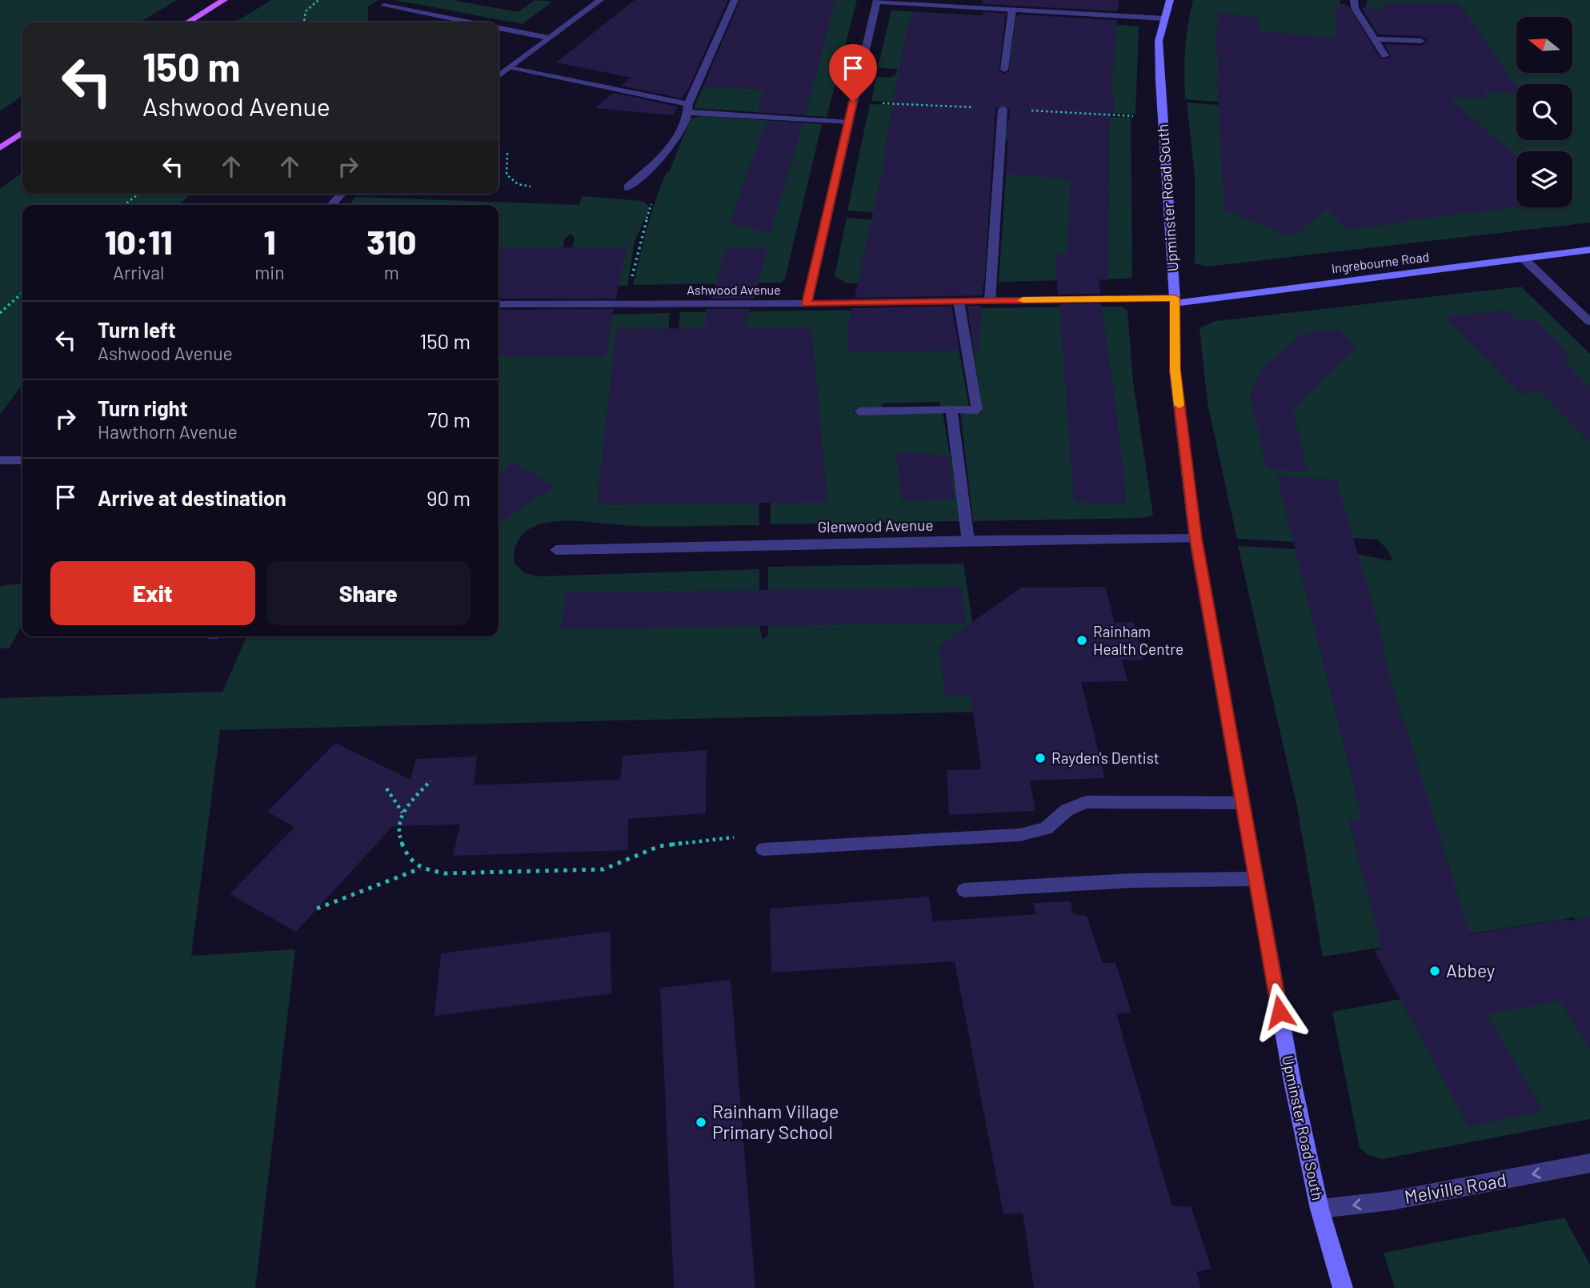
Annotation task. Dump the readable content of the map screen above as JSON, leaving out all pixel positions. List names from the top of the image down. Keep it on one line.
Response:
{"streets":{"street":["Upminster Road South","Ingrebourne Road","Ashwood Avenue","Glenwood Avenue","Melville Road"]},"crossings":[["Upminster Road South","Ingrebourne Road"],["Upminster Road South","Ashwood Avenue"],["Upminster Road South","Glenwood Avenue"],["Upminster Road South","Melville Road"],["Ingrebourne Road","Ashwood Avenue"]],"one_way":["Melville Road"],"places":["Rainham Health Centre","Rayden's Dentist","Abbey","Rainham Village Primary School"],"north":"left","page":{"turn":["150 m","Ashwood Avenue"],"eta":["10:11","Arrival","1","min","310","m"],"list":[{"name":"Turn left","note":"Ashwood Avenue","value":"150 m"},{"name":"Turn right","note":"Hawthorn Avenue","value":"70 m"},{"name":"Arrive at destination","value":"90 m"}],"buttons":["Exit","Share"]}}
